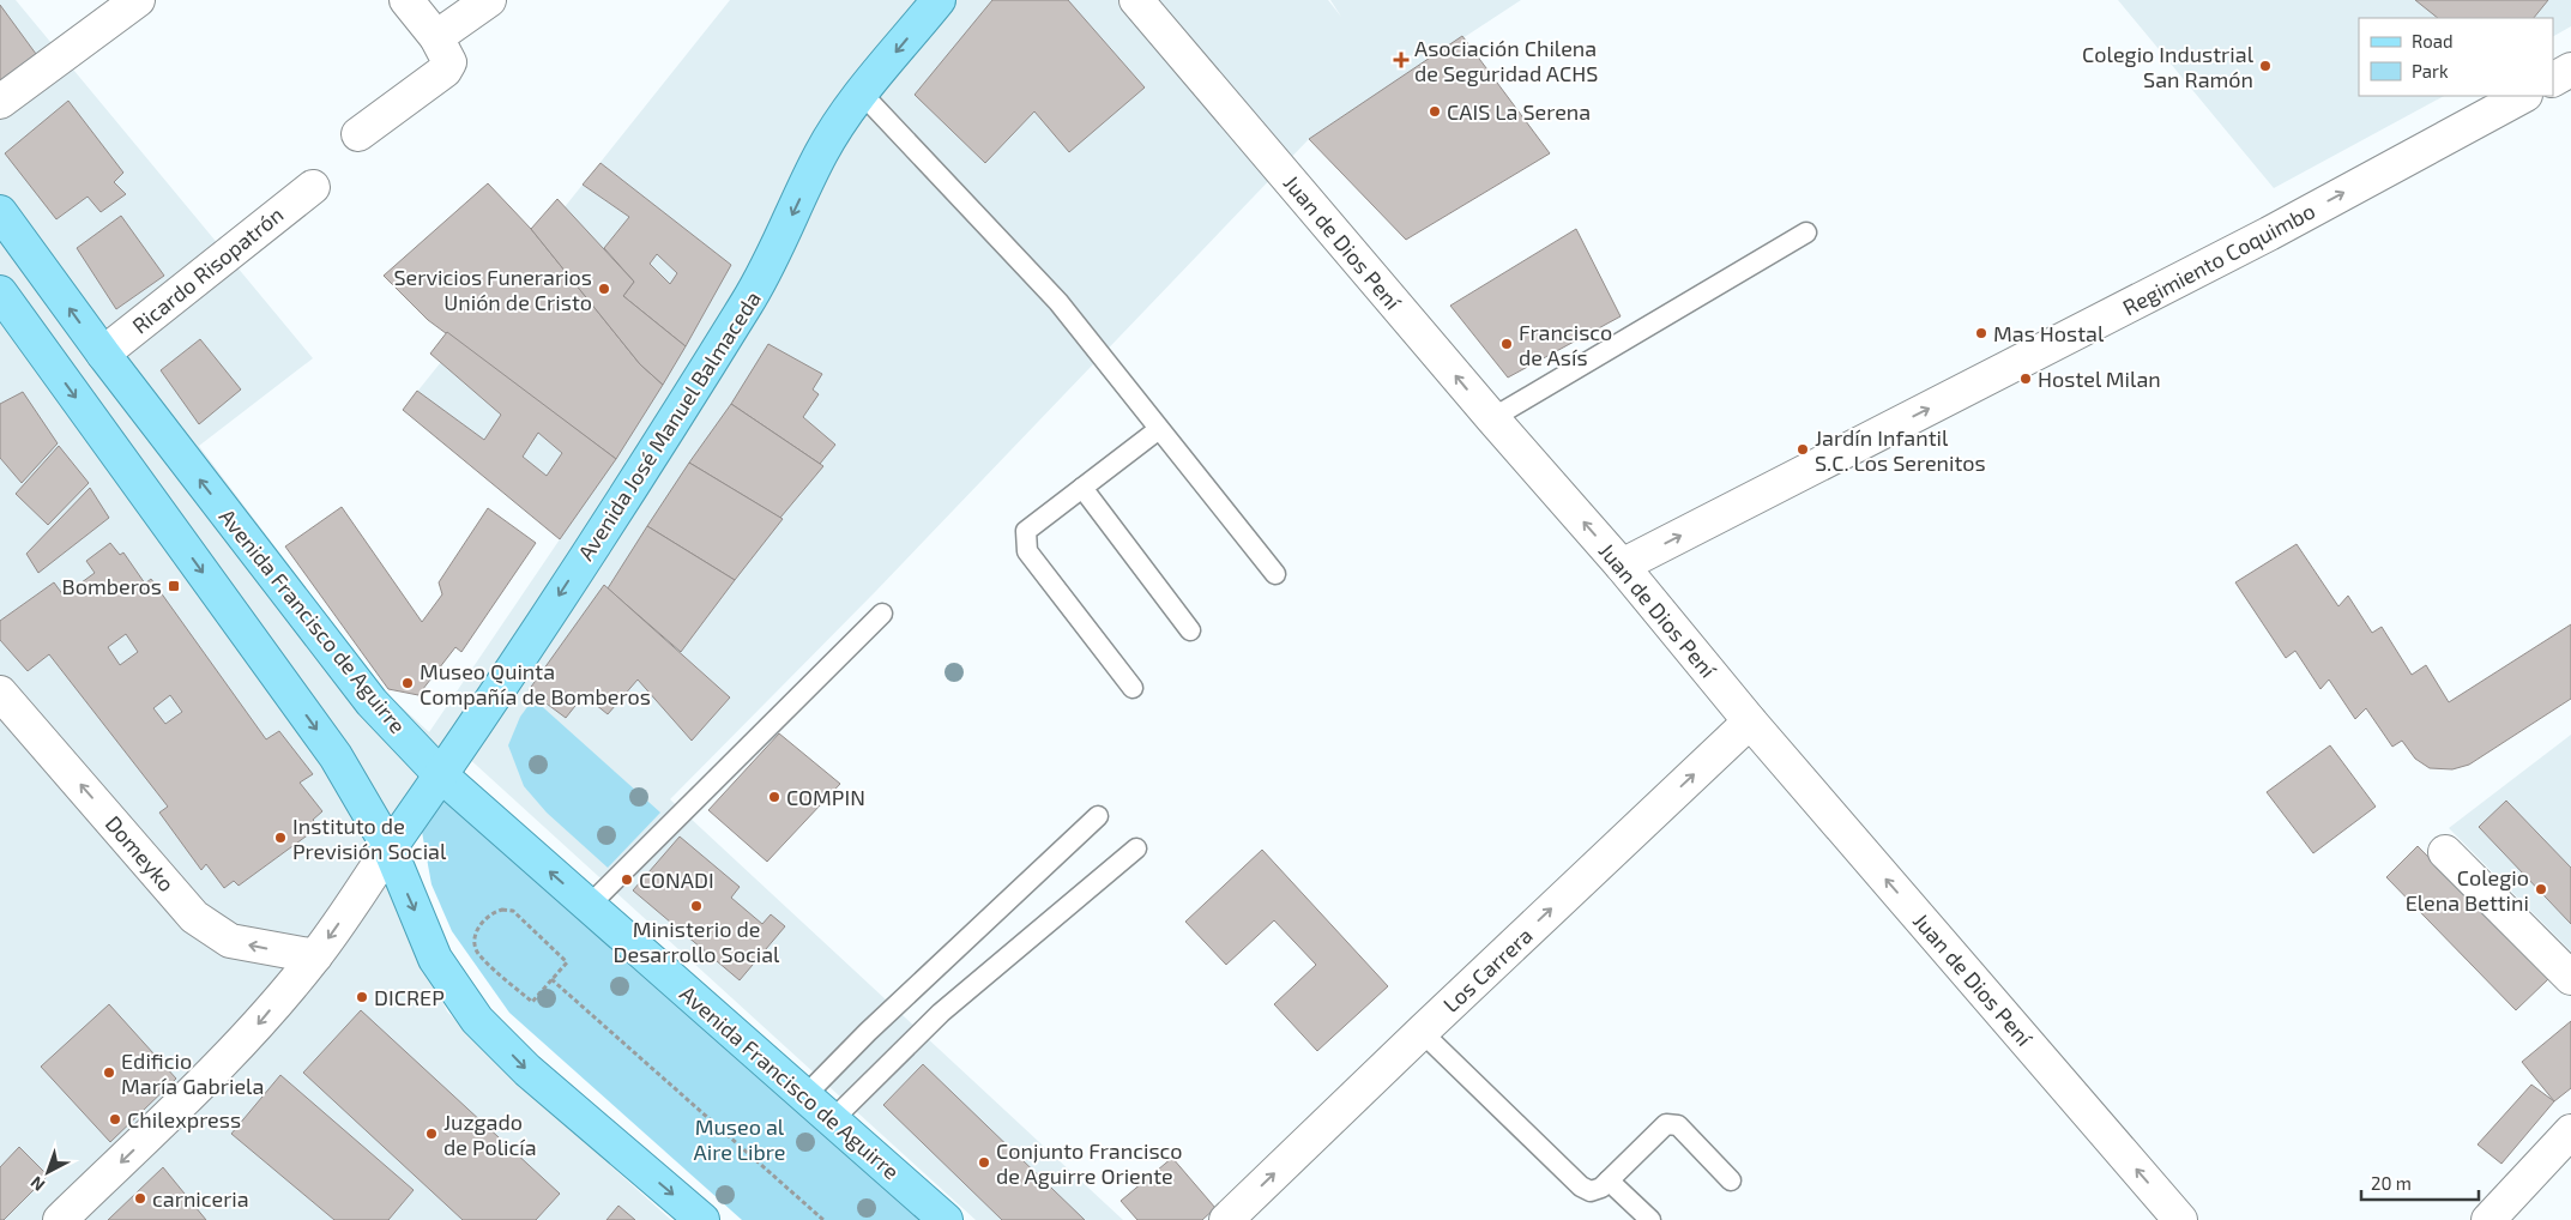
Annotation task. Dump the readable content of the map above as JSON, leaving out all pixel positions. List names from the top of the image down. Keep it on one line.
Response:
{"streets":{"main road":["Avenida José Manuel Balmaceda","Avenida Francisco de Aguirre"],"street":["Juan de Dios Pení","Regimiento Coquimbo","Ricardo Risopatrón","Domeyko","Los Carrera"]},"crossings":[["Juan de Dios Pení","Regimiento Coquimbo"],["Juan de Dios Pení","Los Carrera"],["Ricardo Risopatrón","Avenida Francisco de Aguirre"],["Avenida José Manuel Balmaceda","Avenida Francisco de Aguirre"]],"one_way":["Juan de Dios Pení","Regimiento Coquimbo","Avenida José Manuel Balmaceda","Domeyko","Los Carrera"],"parks":["Museo al Aire Libre"],"places":{"health":["Asociación Chilena de Seguridad ACHS"],"other":["Colegio Industrial San Ramón","CAIS La Serena","Servicios Funerarios Unión de Cristo","Mas Hostal","Francisco de Asís","Hostel Milan","Jardín Infantil S.C. Los Serenitos","Museo Quinta Compañía de Bomberos","COMPIN","Instituto de Previsión Social","CONADI","Colegio Elena Bettini","Ministerio de Desarrollo Social","DICREP","Edificio María Gabriela","Chilexpress","Juzgado de Policía","Conjunto Francisco de Aguirre Oriente","carniceria"],"transit":["Bomberos"]},"legend":["Road","Park"],"scale_bar":"20 m","north":"bottom left"}
